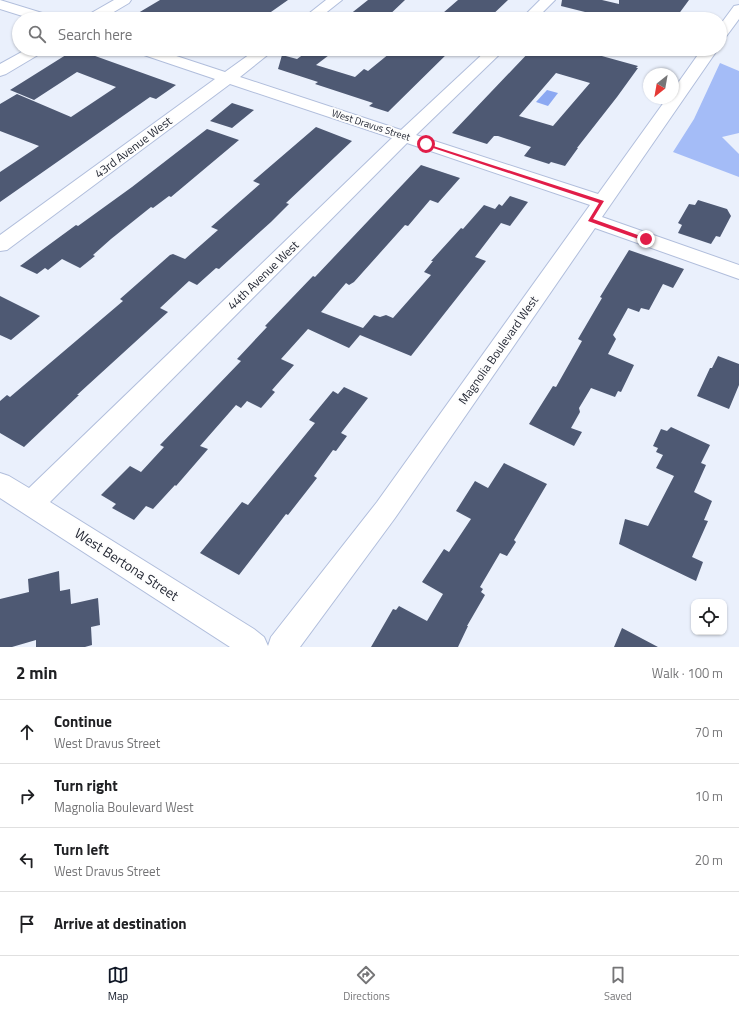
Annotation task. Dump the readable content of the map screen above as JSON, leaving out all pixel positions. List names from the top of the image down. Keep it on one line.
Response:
{"streets":{"street":["West Dravus Street","43rd Avenue West","44th Avenue West","Magnolia Boulevard West","West Bertona Street"]},"crossings":[["West Dravus Street","43rd Avenue West"],["West Dravus Street","44th Avenue West"],["West Dravus Street","Magnolia Boulevard West"],["44th Avenue West","West Bertona Street"]],"north":"bottom left","page":{"search":"Search here","heading":["2 min","Walk · 100 m"],"list":[["Continue","West Dravus Street","70 m"],["Turn right","Magnolia Boulevard West","10 m"],["Turn left","West Dravus Street","20 m"],"Arrive at destination"],"nav":["Map","Directions","Saved"]}}
